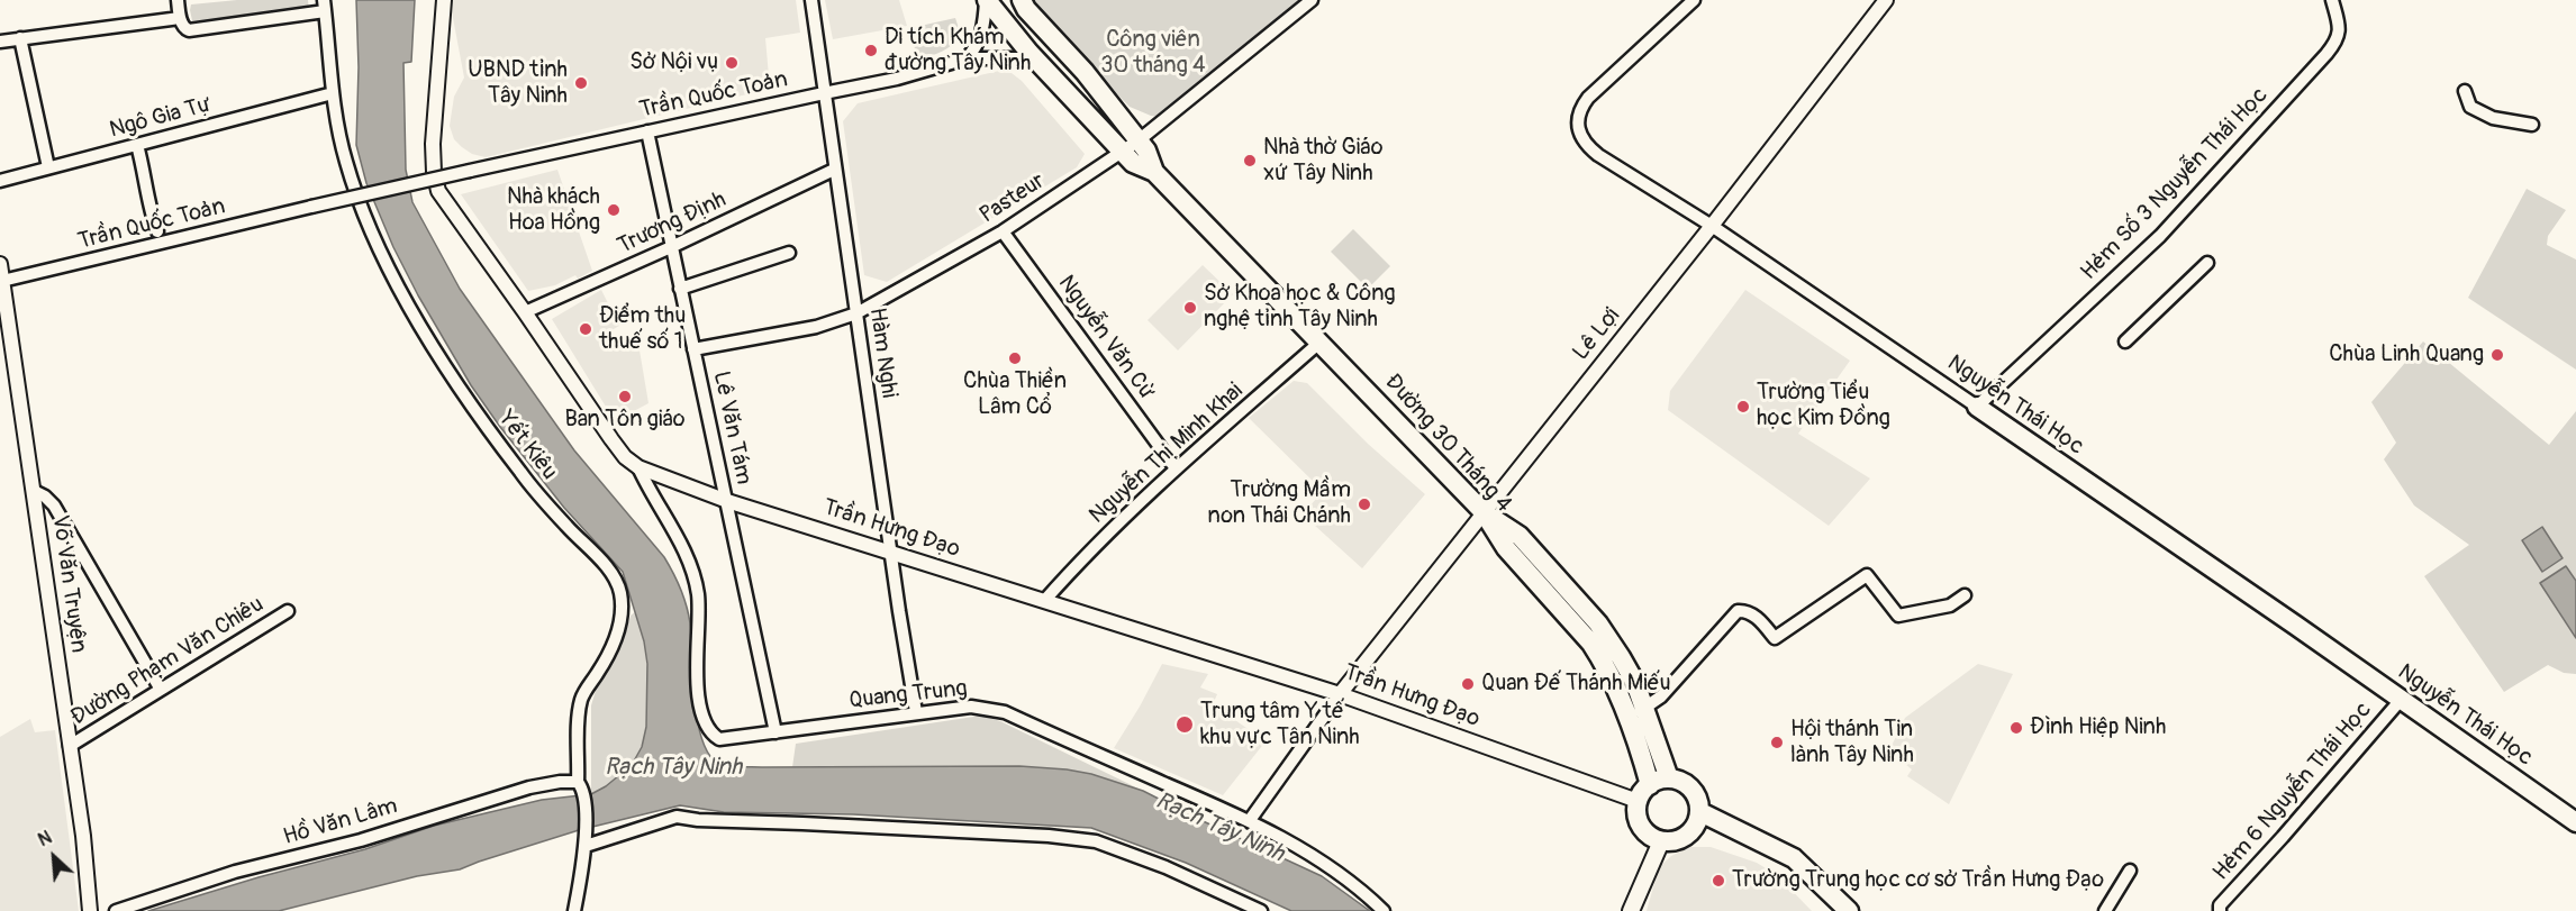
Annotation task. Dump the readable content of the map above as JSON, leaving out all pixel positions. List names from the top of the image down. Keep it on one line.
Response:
{"streets":{"main road":["Nguyễn Thái Học","Đường 30 Tháng 4"],"street":["Trần Quốc Toản","Ngô Gia Tự","Hẻm Số 3 Nguyễn Thái Học","Pasteur","Trương Định","Lê Lợi","Nguyễn Văn Cừ","Hàm Nghi","Lê Văn Tám","Yết Kiêu","Nguyễn Thị Minh Khai","Trần Hưng Đạo","Võ Văn Truyện","Đường Phạm Văn Chiêu","Quang Trung","Hẻm 6 Nguyễn Thái Học","Hồ Văn Lâm"]},"crossings":[["Trần Quốc Toản","Hàm Nghi"],["Trần Quốc Toản","Lê Văn Tám"],["Trần Quốc Toản","Đường 30 Tháng 4"],["Trần Quốc Toản","Võ Văn Truyện"],["Ngô Gia Tự","Yết Kiêu"],["Hẻm Số 3 Nguyễn Thái Học","Nguyễn Thái Học"],["Pasteur","Nguyễn Văn Cừ"],["Pasteur","Hàm Nghi"],["Pasteur","Lê Văn Tám"],["Pasteur","Đường 30 Tháng 4"],["Trương Định","Hàm Nghi"],["Trương Định","Lê Văn Tám"],["Trương Định","Trần Hưng Đạo"],["Lê Lợi","Nguyễn Thái Học"],["Lê Lợi","Đường 30 Tháng 4"],["Lê Lợi","Trần Hưng Đạo"],["Nguyễn Văn Cừ","Nguyễn Thị Minh Khai"],["Hàm Nghi","Trần Hưng Đạo"],["Hàm Nghi","Quang Trung"],["Nguyễn Thái Học","Hẻm 6 Nguyễn Thái Học"],["Lê Văn Tám","Trần Hưng Đạo"],["Lê Văn Tám","Quang Trung"],["Đường 30 Tháng 4","Nguyễn Thị Minh Khai"],["Đường 30 Tháng 4","Trần Hưng Đạo"],["Yết Kiêu","Hồ Văn Lâm"],["Nguyễn Thị Minh Khai","Trần Hưng Đạo"],["Trần Hưng Đạo","Quang Trung"],["Võ Văn Truyện","Đường Phạm Văn Chiêu"]],"water":["Rạch Tây Ninh"],"parks":["Công viên 30 tháng 4"],"places":["Di tích Khám đường Tây Ninh","Sở Nội vụ","UBND tỉnh Tây Ninh","Nhà thờ Giáo xứ Tây Ninh","Nhà khách Hoa Hồng","Sở Khoa học & Công nghệ tỉnh Tây Ninh","Điểm thu thuế số 1","Chùa Linh Quang","Chùa Thiền Lâm Cổ","Ban Tôn giáo","Trường Tiểu học Kim Đồng","Trường Mầm non Thái Chánh","Quan Đế Thánh Miếu","Trung tâm Y tế khu vực Tân Ninh","Đình Hiệp Ninh","Hội thánh Tin lành Tây Ninh","Trường Trung học cơ sở Trần Hưng Đạo"],"north":"top left"}
